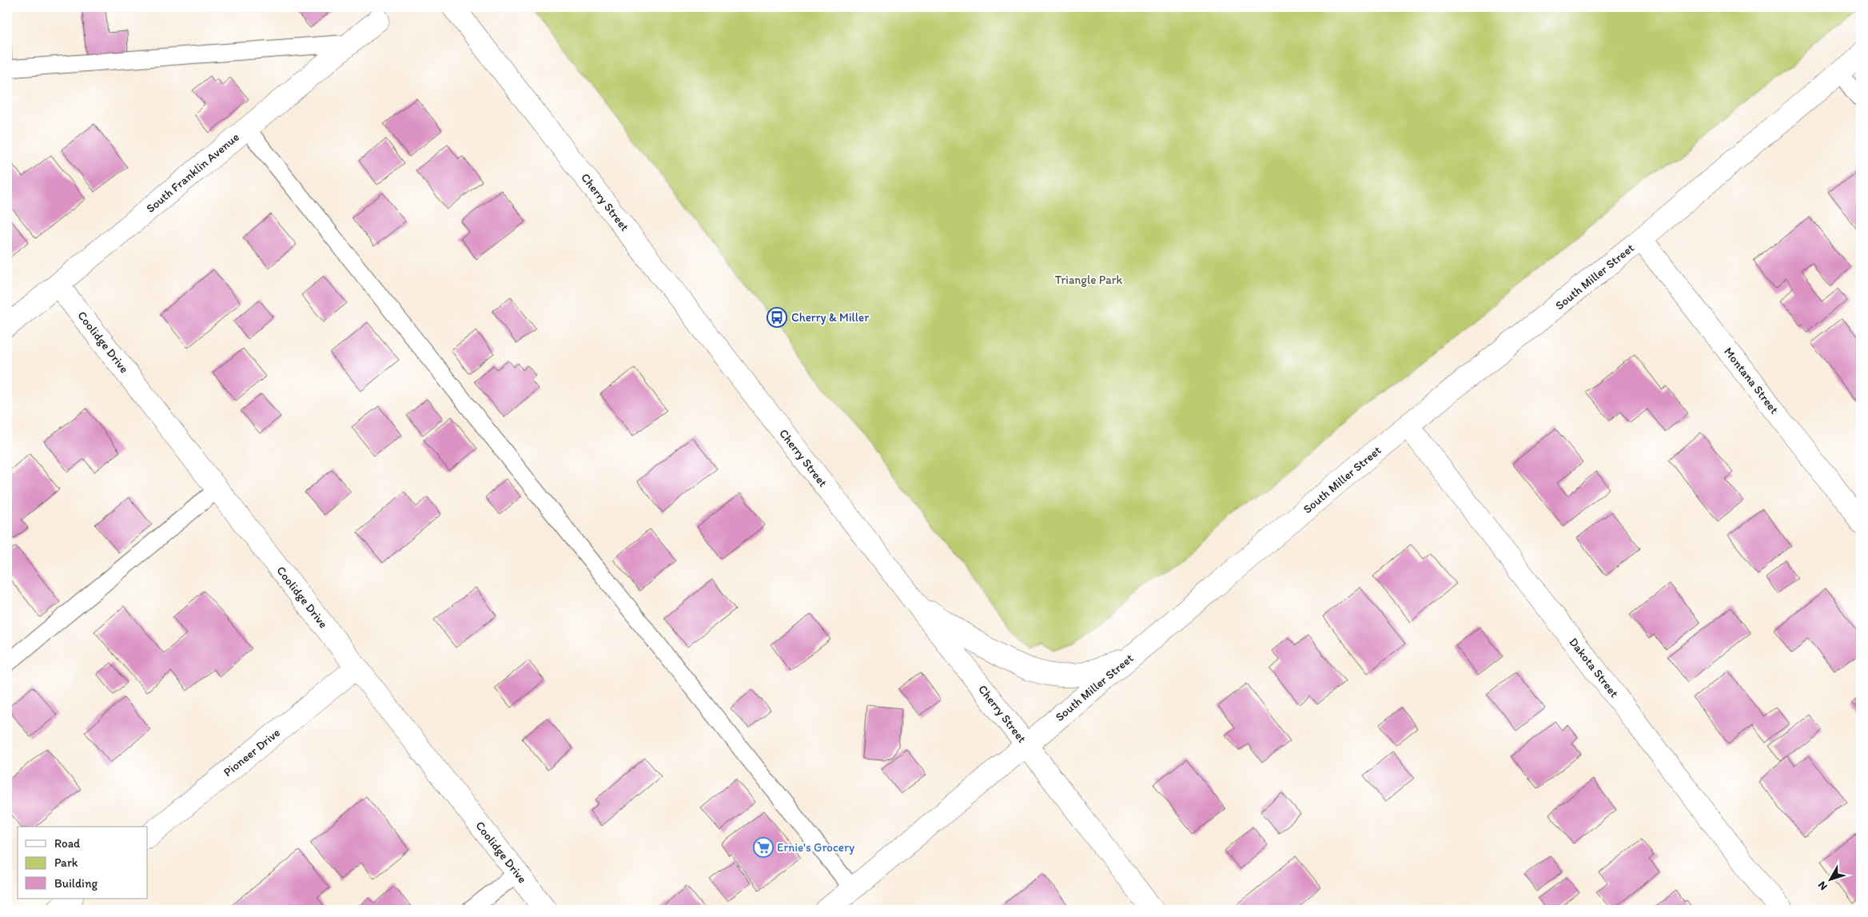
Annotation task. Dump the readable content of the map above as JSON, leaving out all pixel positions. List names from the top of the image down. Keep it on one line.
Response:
{"streets":{"main road":["South Franklin Avenue","Cherry Street","South Miller Street","Coolidge Drive","Montana Street","Dakota Street","Pioneer Drive"]},"crossings":[["South Franklin Avenue","Coolidge Drive"],["Cherry Street","South Miller Street"],["South Miller Street","Montana Street"],["South Miller Street","Dakota Street"],["Coolidge Drive","Pioneer Drive"]],"parks":["Triangle Park"],"places":{"bus stop":["Cherry & Miller"],"supermarket":["Ernie's Grocery"]},"legend":["Road","Park","Building"],"north":"bottom left"}
